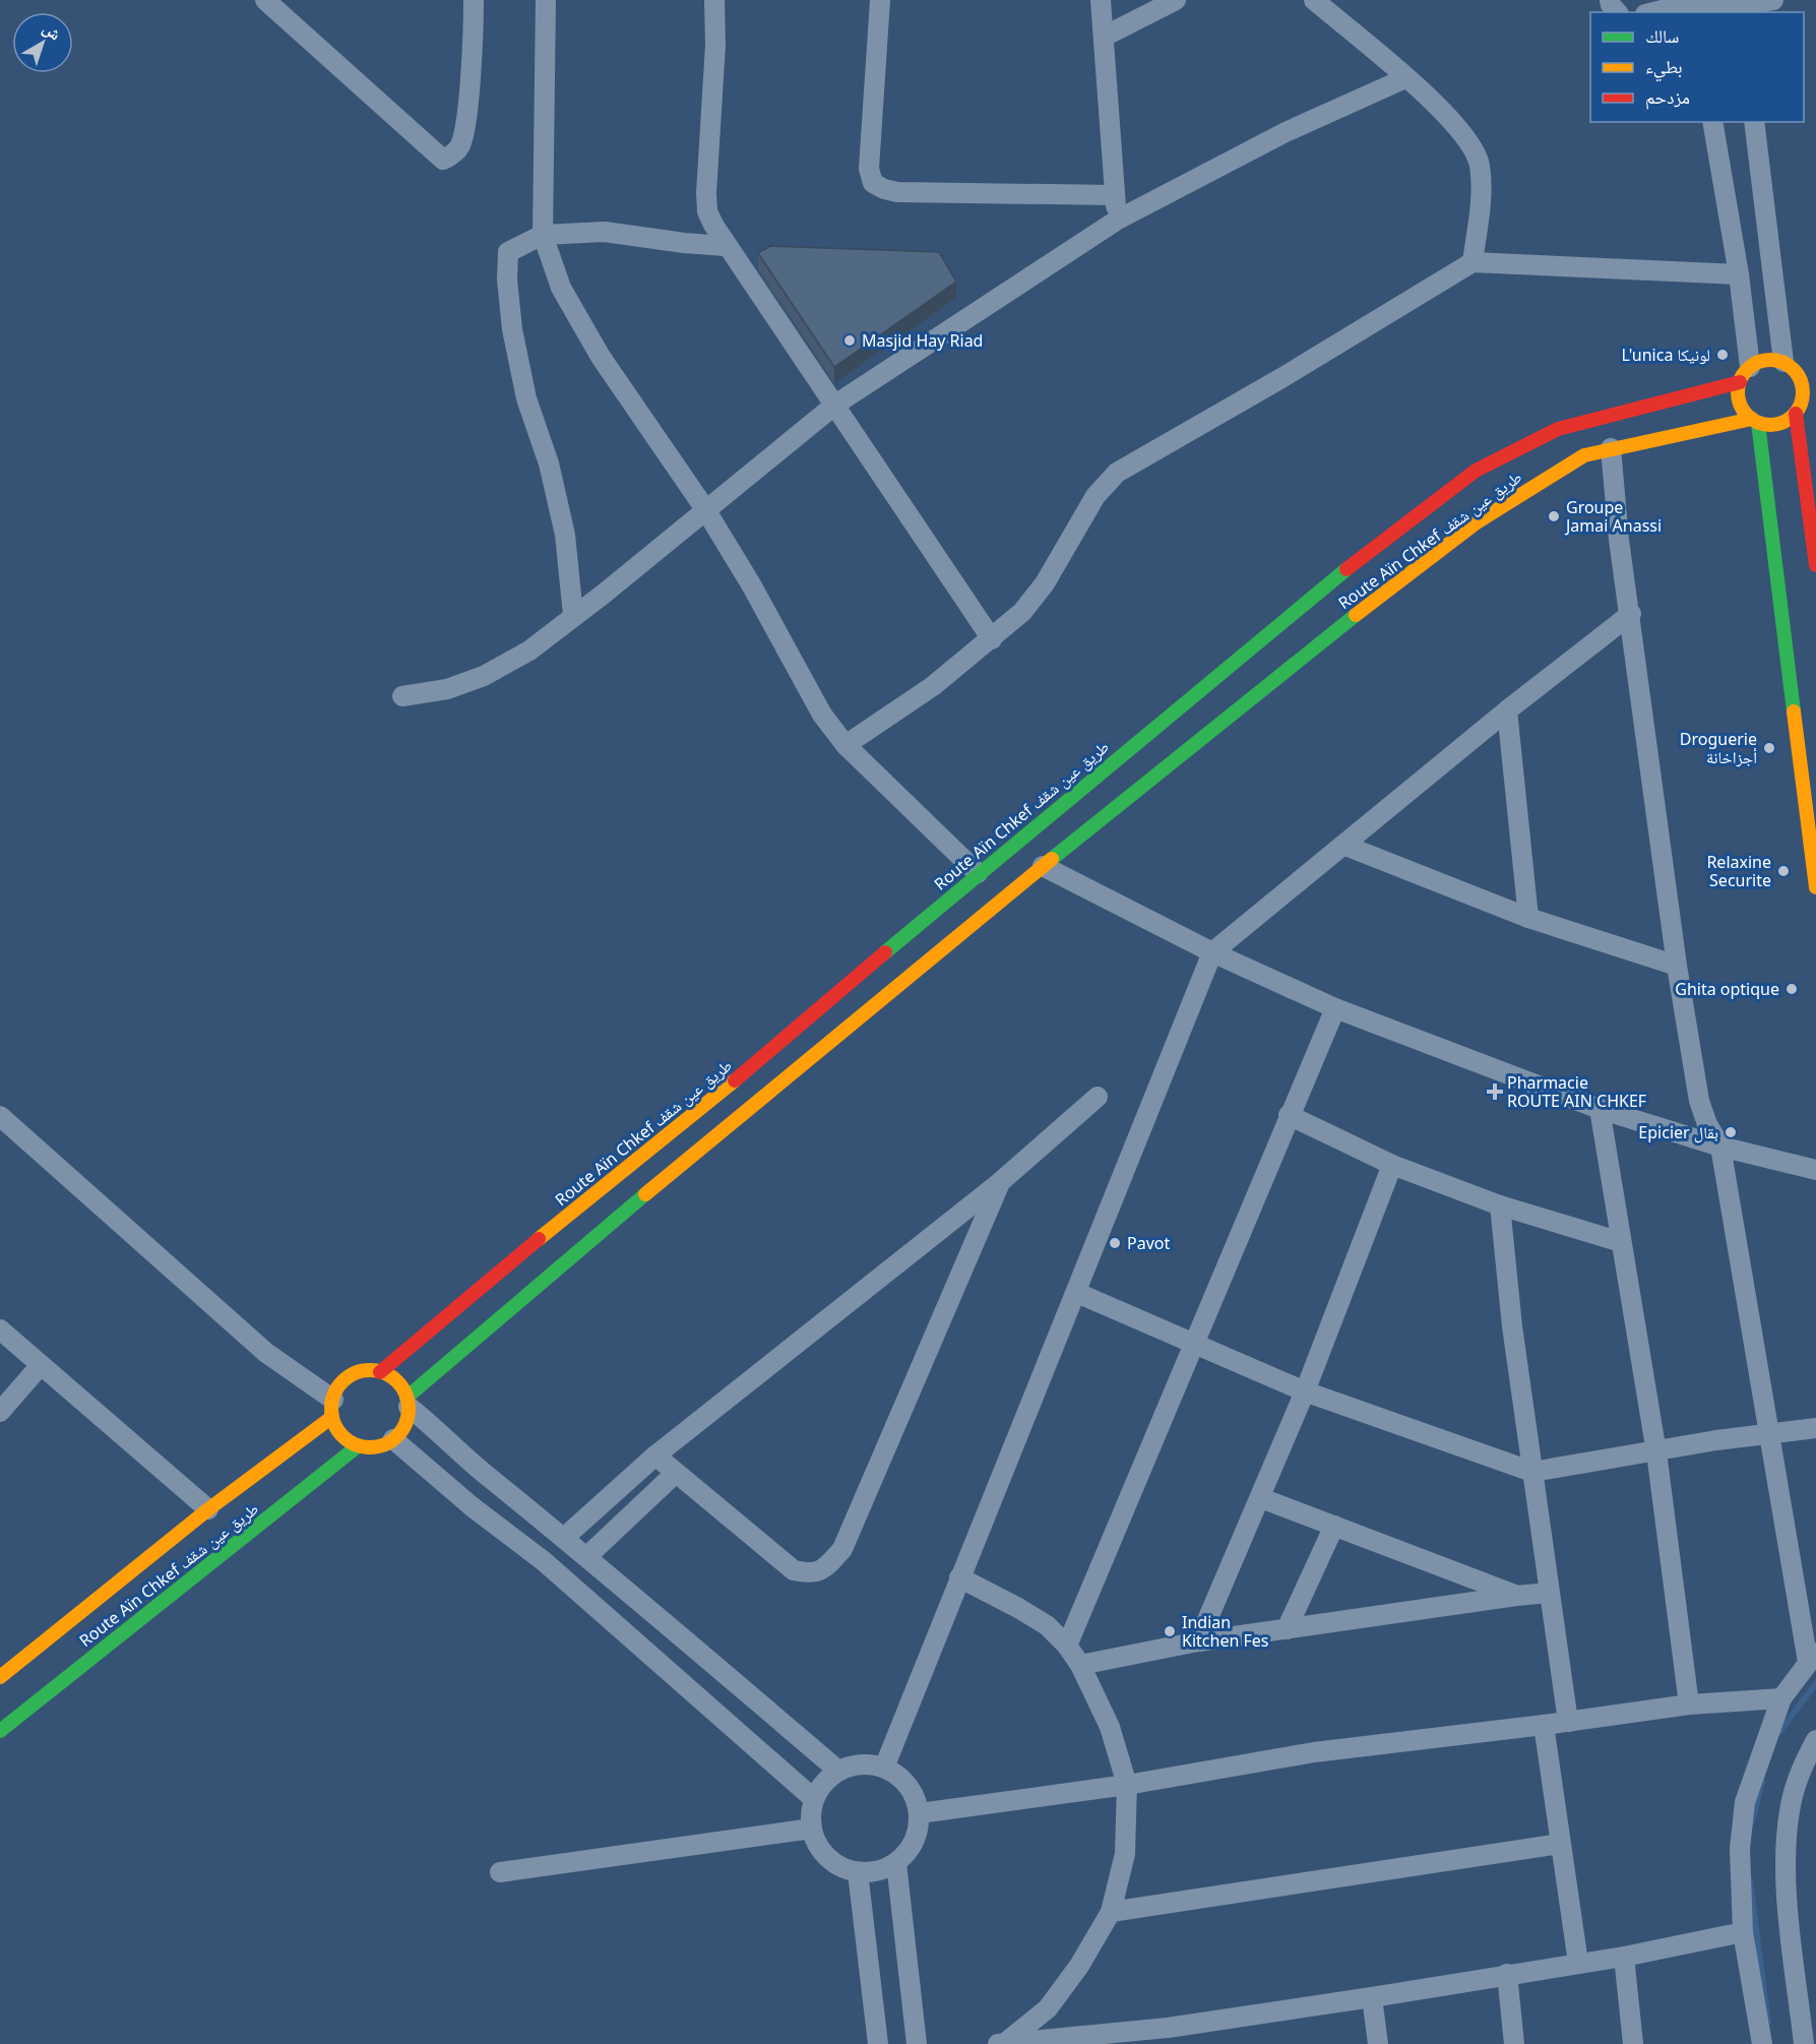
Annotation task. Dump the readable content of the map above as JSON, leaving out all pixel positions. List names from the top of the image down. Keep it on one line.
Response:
{"streets":{"main road":["Route Aïn Chkef طريق عين شقف"]},"places":{"other":["Masjid Hay Riad","L'unica لونيكا","Groupe Jamai Anassi","Droguerie أجزاخانة","Relaxine Securite","Ghita optique","Epicier بقال","Pavot","Indian Kitchen Fes"],"health":["Pharmacie ROUTE AIN CHKEF"]},"legend":["سالك","بطيء","مزدحم"],"north":"top right"}
